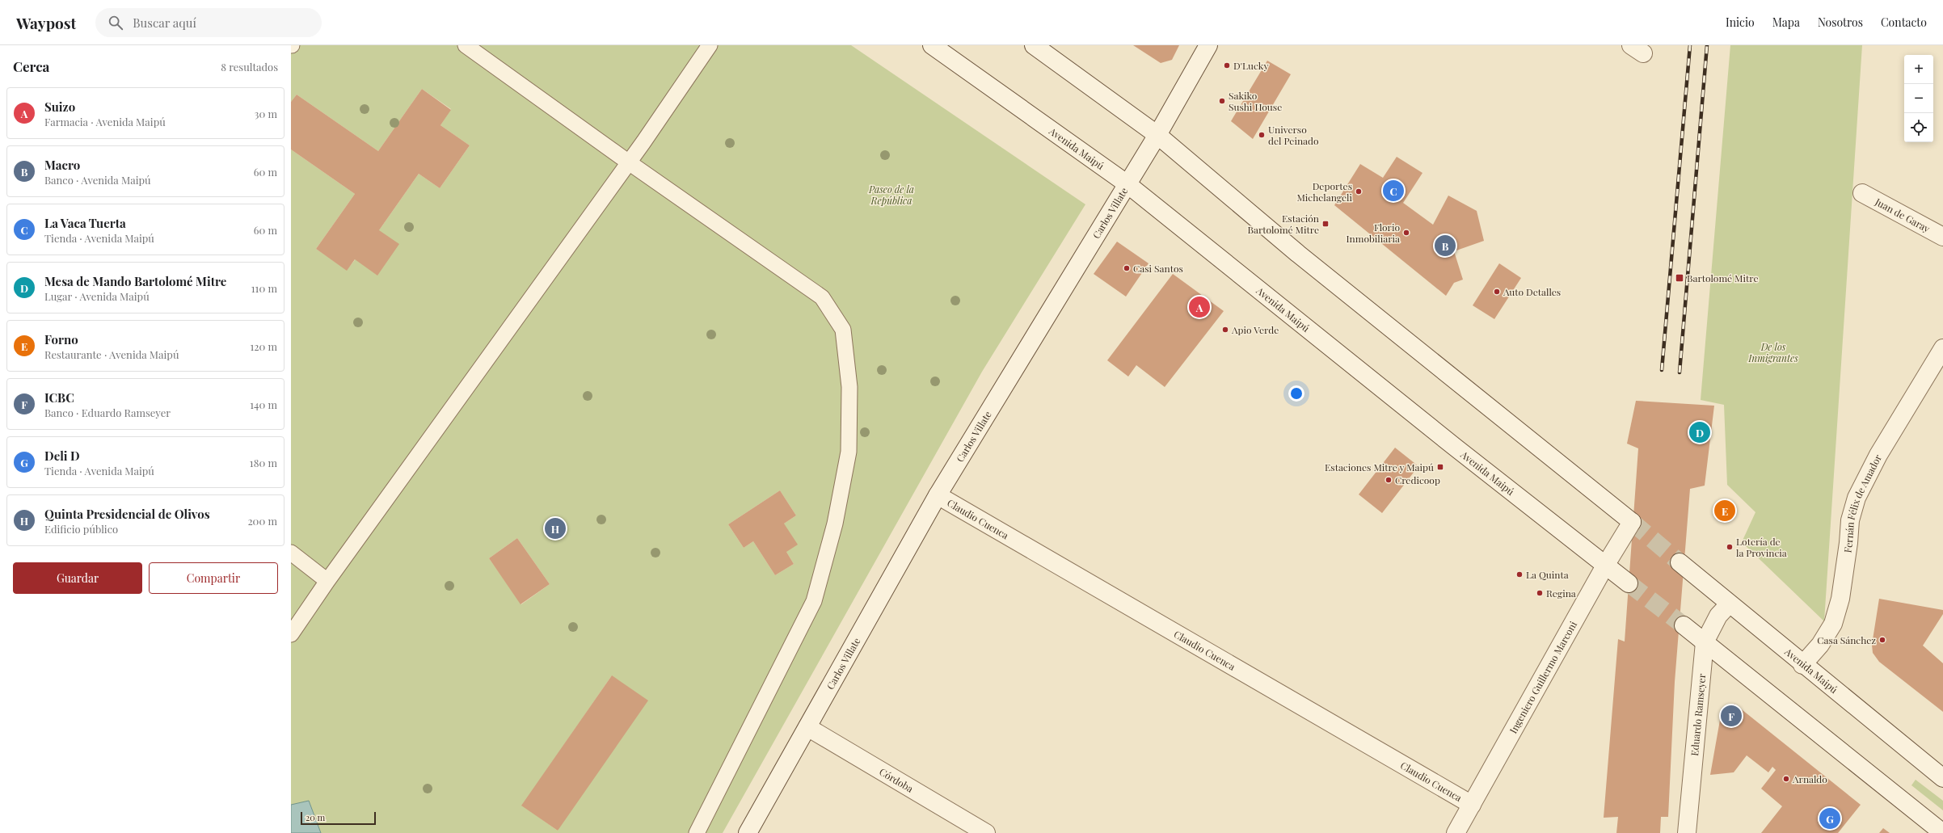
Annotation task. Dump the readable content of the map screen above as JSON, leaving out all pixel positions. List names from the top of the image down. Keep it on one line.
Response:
{"streets":{"street":["Avenida Maipú","Carlos Villate","Juan de Garay","Fernán Félix de Amador","Claudio Cuenca","Ingeniero Guillermo Marconi","Eduardo Ramseyer","Córdoba"]},"crossings":[["Avenida Maipú","Carlos Villate"],["Avenida Maipú","Fernán Félix de Amador"],["Avenida Maipú","Ingeniero Guillermo Marconi"],["Avenida Maipú","Eduardo Ramseyer"],["Carlos Villate","Claudio Cuenca"],["Carlos Villate","Ingeniero Guillermo Marconi"],["Carlos Villate","Córdoba"],["Claudio Cuenca","Ingeniero Guillermo Marconi"]],"parks":["Paseo de la República","De los Inmigrantes"],"places":{"other":["D'Lucky","Sakiko Sushi House","Universo del Peinado","Deportes Michelangeli","Florio Inmobiliaria","Casi Santos","Auto Detalles","Apio Verde","Credicoop","Lotería de la Provincia","La Quinta","Regina","Casa Sánchez","Arnaldo"],"transit":["Estación Bartolomé Mitre","Bartolomé Mitre","Estaciones Mitre y Maipú"]},"scale_bar":"20 m","page":{"header":"Waypost","search":"Buscar aquí","nav":["Inicio","Mapa","Nosotros","Contacto"],"heading":["Cerca","8 resultados"],"map_buttons":["+","−"],"list":[{"mark":"A","name":"Suizo","note":"Farmacia · Avenida Maipú","value":"30 m"},{"mark":"B","name":"Macro","note":"Banco · Avenida Maipú","value":"60 m"},{"mark":"C","name":"La Vaca Tuerta","note":"Tienda · Avenida Maipú","value":"60 m"},{"mark":"D","name":"Mesa de Mando Bartolomé Mitre","note":"Lugar · Avenida Maipú","value":"110 m"},{"mark":"E","name":"Forno","note":"Restaurante · Avenida Maipú","value":"120 m"},{"mark":"F","name":"ICBC","note":"Banco · Eduardo Ramseyer","value":"140 m"},{"mark":"G","name":"Deli D","note":"Tienda · Avenida Maipú","value":"180 m"},{"mark":"H","name":"Quinta Presidencial de Olivos","note":"Edificio público","value":"200 m"}],"pins":["C","B","A","D","E","H","F","G"],"buttons":["Guardar","Compartir"],"scale":"20 m"}}
